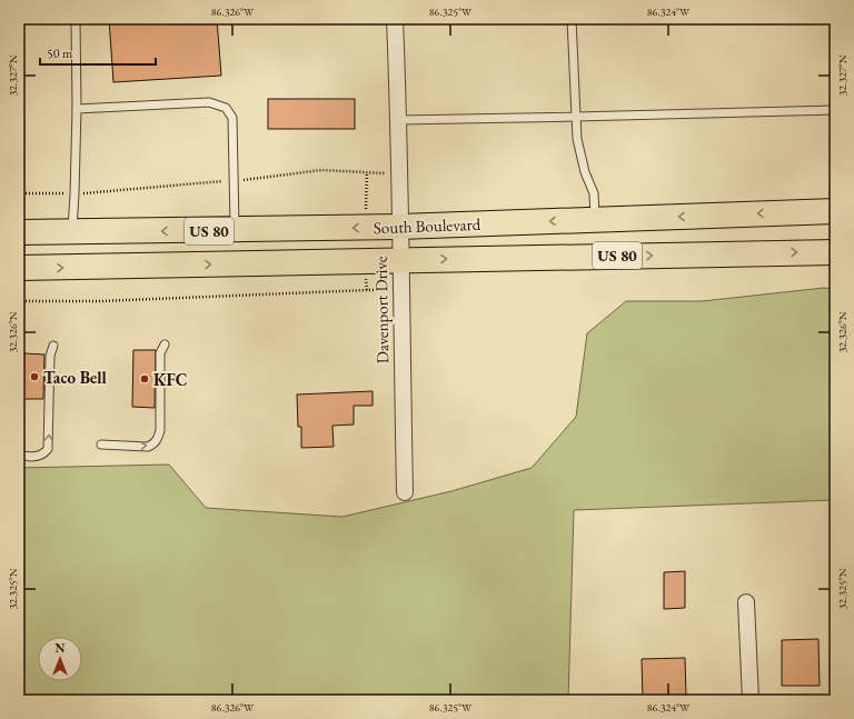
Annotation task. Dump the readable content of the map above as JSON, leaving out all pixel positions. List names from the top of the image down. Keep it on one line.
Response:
{"streets":{"highway":["South Boulevard","US 80"],"street":["Davenport Drive"]},"crossings":[["South Boulevard","Davenport Drive"]],"places":["Taco Bell","KFC"],"scale_bar":"50 m","north":"top","coordinates":["86.326°W","86.325°W","86.324°W","32.327°N","32.326°N","32.325°N"]}
